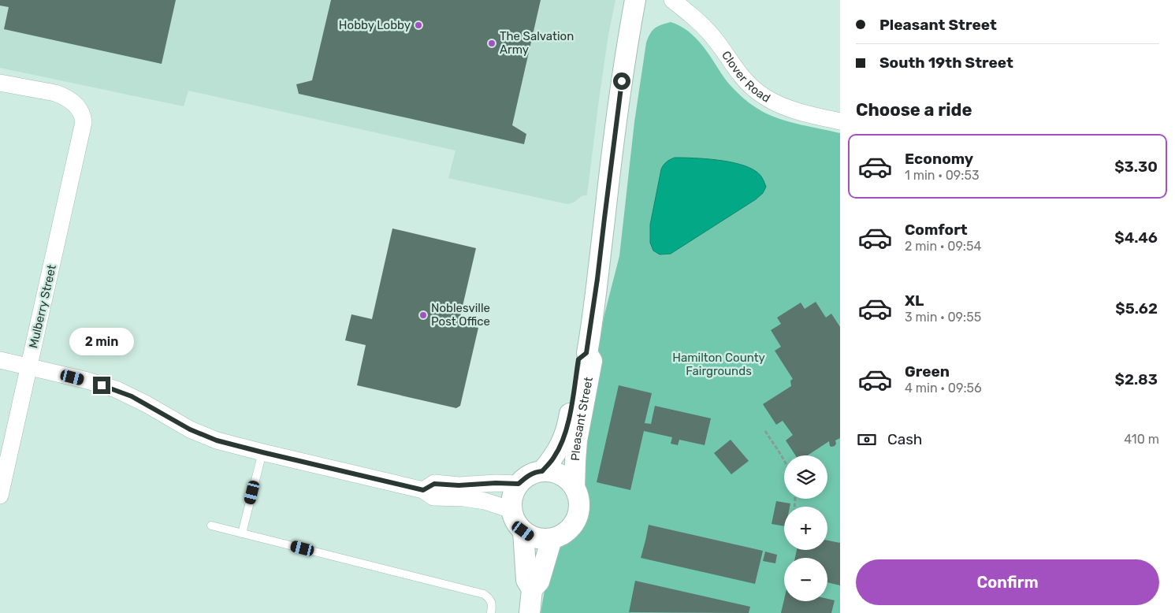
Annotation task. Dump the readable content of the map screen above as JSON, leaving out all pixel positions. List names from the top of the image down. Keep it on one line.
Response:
{"streets":{"street":["Clover Road","Mulberry Street","Pleasant Street"]},"parks":["Hamilton County Fairgrounds"],"places":["Hobby Lobby","The Salvation Army","Noblesville Post Office"],"page":{"banner":["Pleasant Street","South 19th Street"],"heading":"Choose a ride","list":[{"name":"Economy","note":"1 min · 09:53","value":"$3.30"},{"name":"Comfort","note":"2 min · 09:54","value":"$4.46"},{"name":"XL","note":"3 min · 09:55","value":"$5.62"},{"name":"Green","note":"4 min · 09:56","value":"$2.83"}],"bubble":"2 min","pay":["Cash","410 m"],"map_buttons":["+","−"],"buttons":"Confirm"}}
